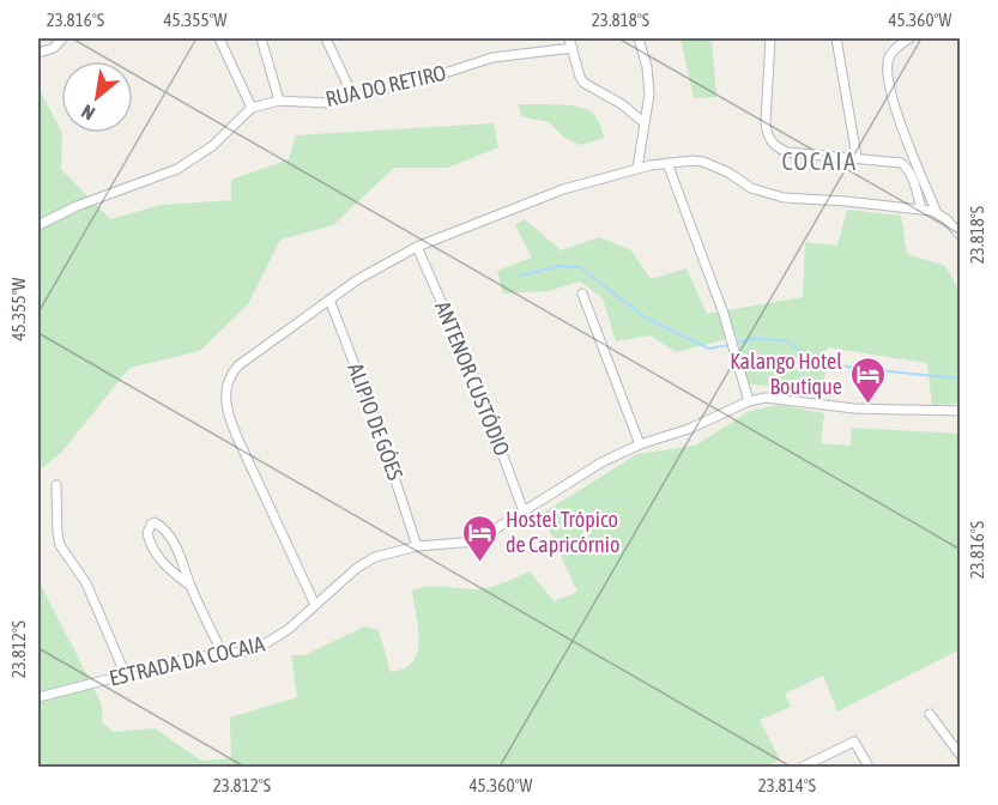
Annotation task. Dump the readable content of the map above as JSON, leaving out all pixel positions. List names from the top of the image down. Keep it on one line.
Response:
{"streets":{"street":["RUA DO RETIRO","ANTENOR CUSTÓDIO","ALIPIO DE GÓES","ESTRADA DA COCAIA"]},"crossings":[["ANTENOR CUSTÓDIO","ESTRADA DA COCAIA"],["ALIPIO DE GÓES","ESTRADA DA COCAIA"]],"districts":["COCAIA"],"places":{"hotel":["Kalango Hotel Boutique","Hostel Trópico de Capricórnio"]},"north":"bottom left","coordinates":["23.816°S","45.355°W","23.818°S","45.360°W","23.812°S","23.814°S"]}
